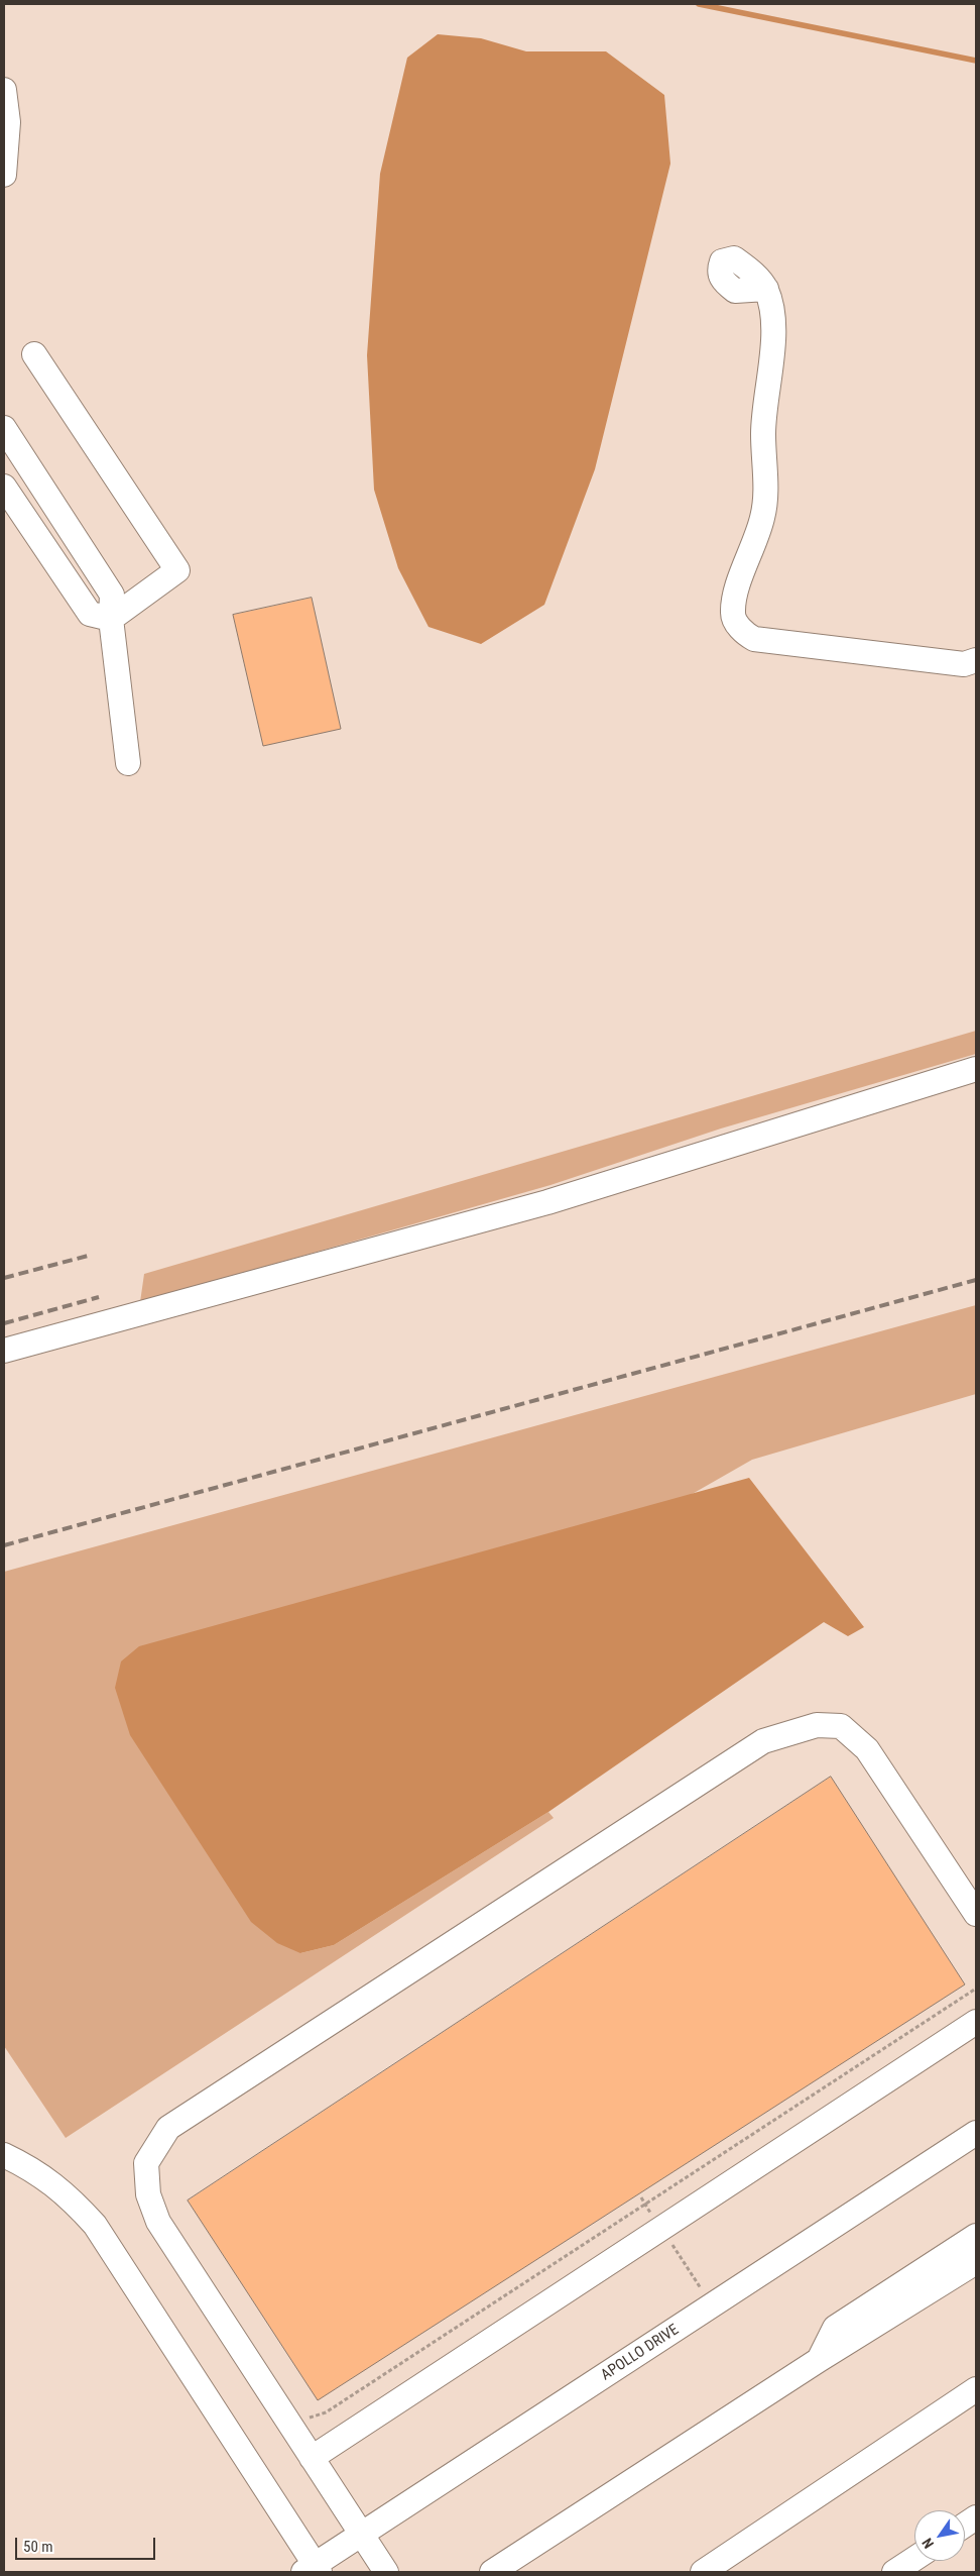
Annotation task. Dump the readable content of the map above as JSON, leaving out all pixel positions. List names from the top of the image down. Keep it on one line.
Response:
{"streets":{"street":["APOLLO DRIVE"]},"scale_bar":"50 m","north":"bottom left"}
